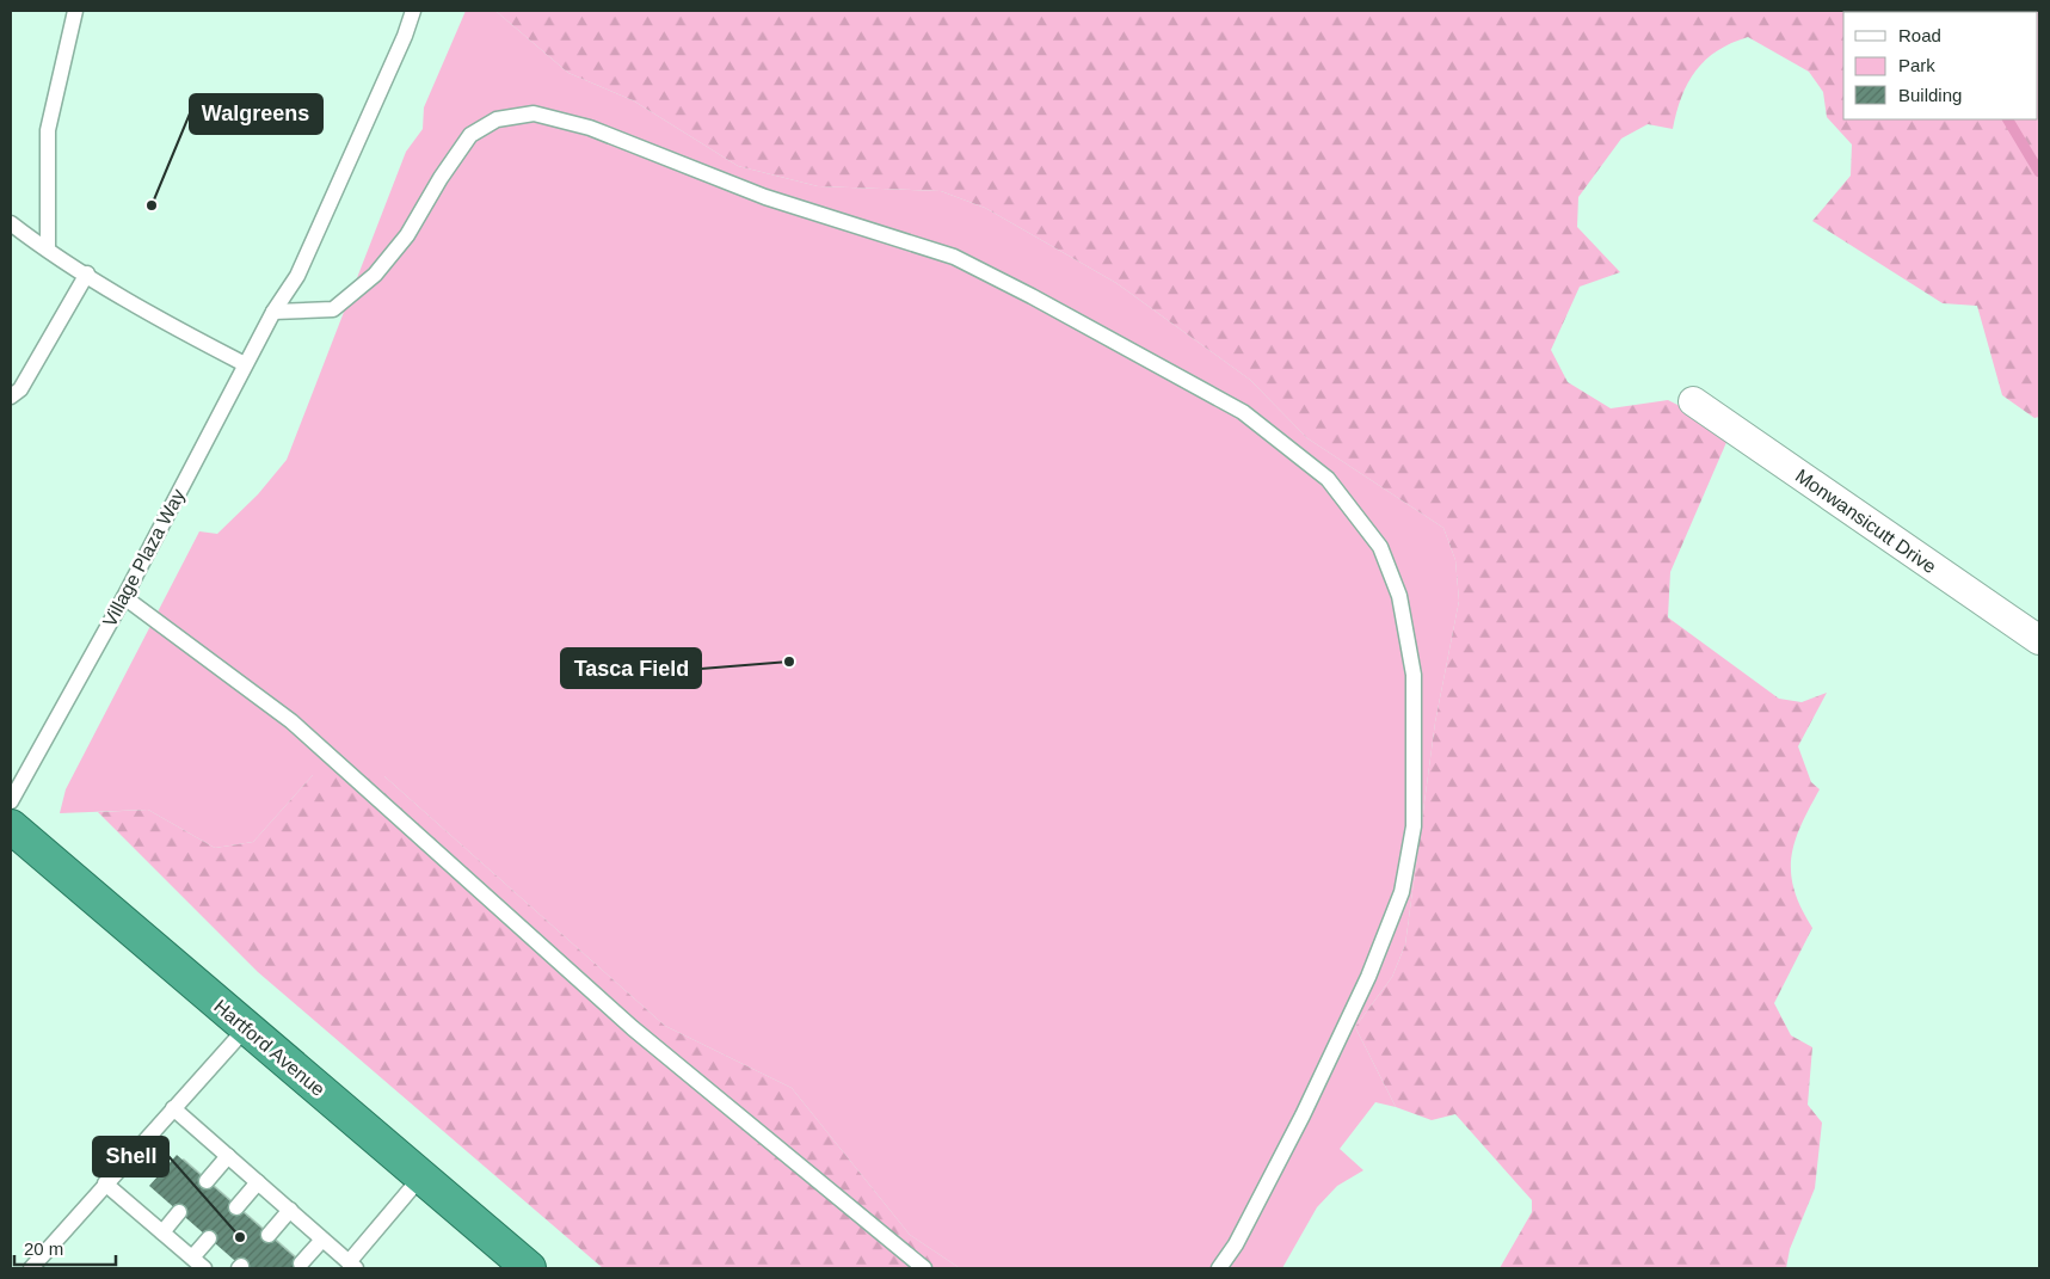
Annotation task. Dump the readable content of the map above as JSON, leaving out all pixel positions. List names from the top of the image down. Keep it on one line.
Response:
{"streets":{"highway":["Hartford Avenue"],"street":["Monwansicutt Drive"],"lane":["Village Plaza Way"]},"places":["Walgreens","Tasca Field","Shell"],"legend":["Road","Park","Building"],"scale_bar":"20 m"}
